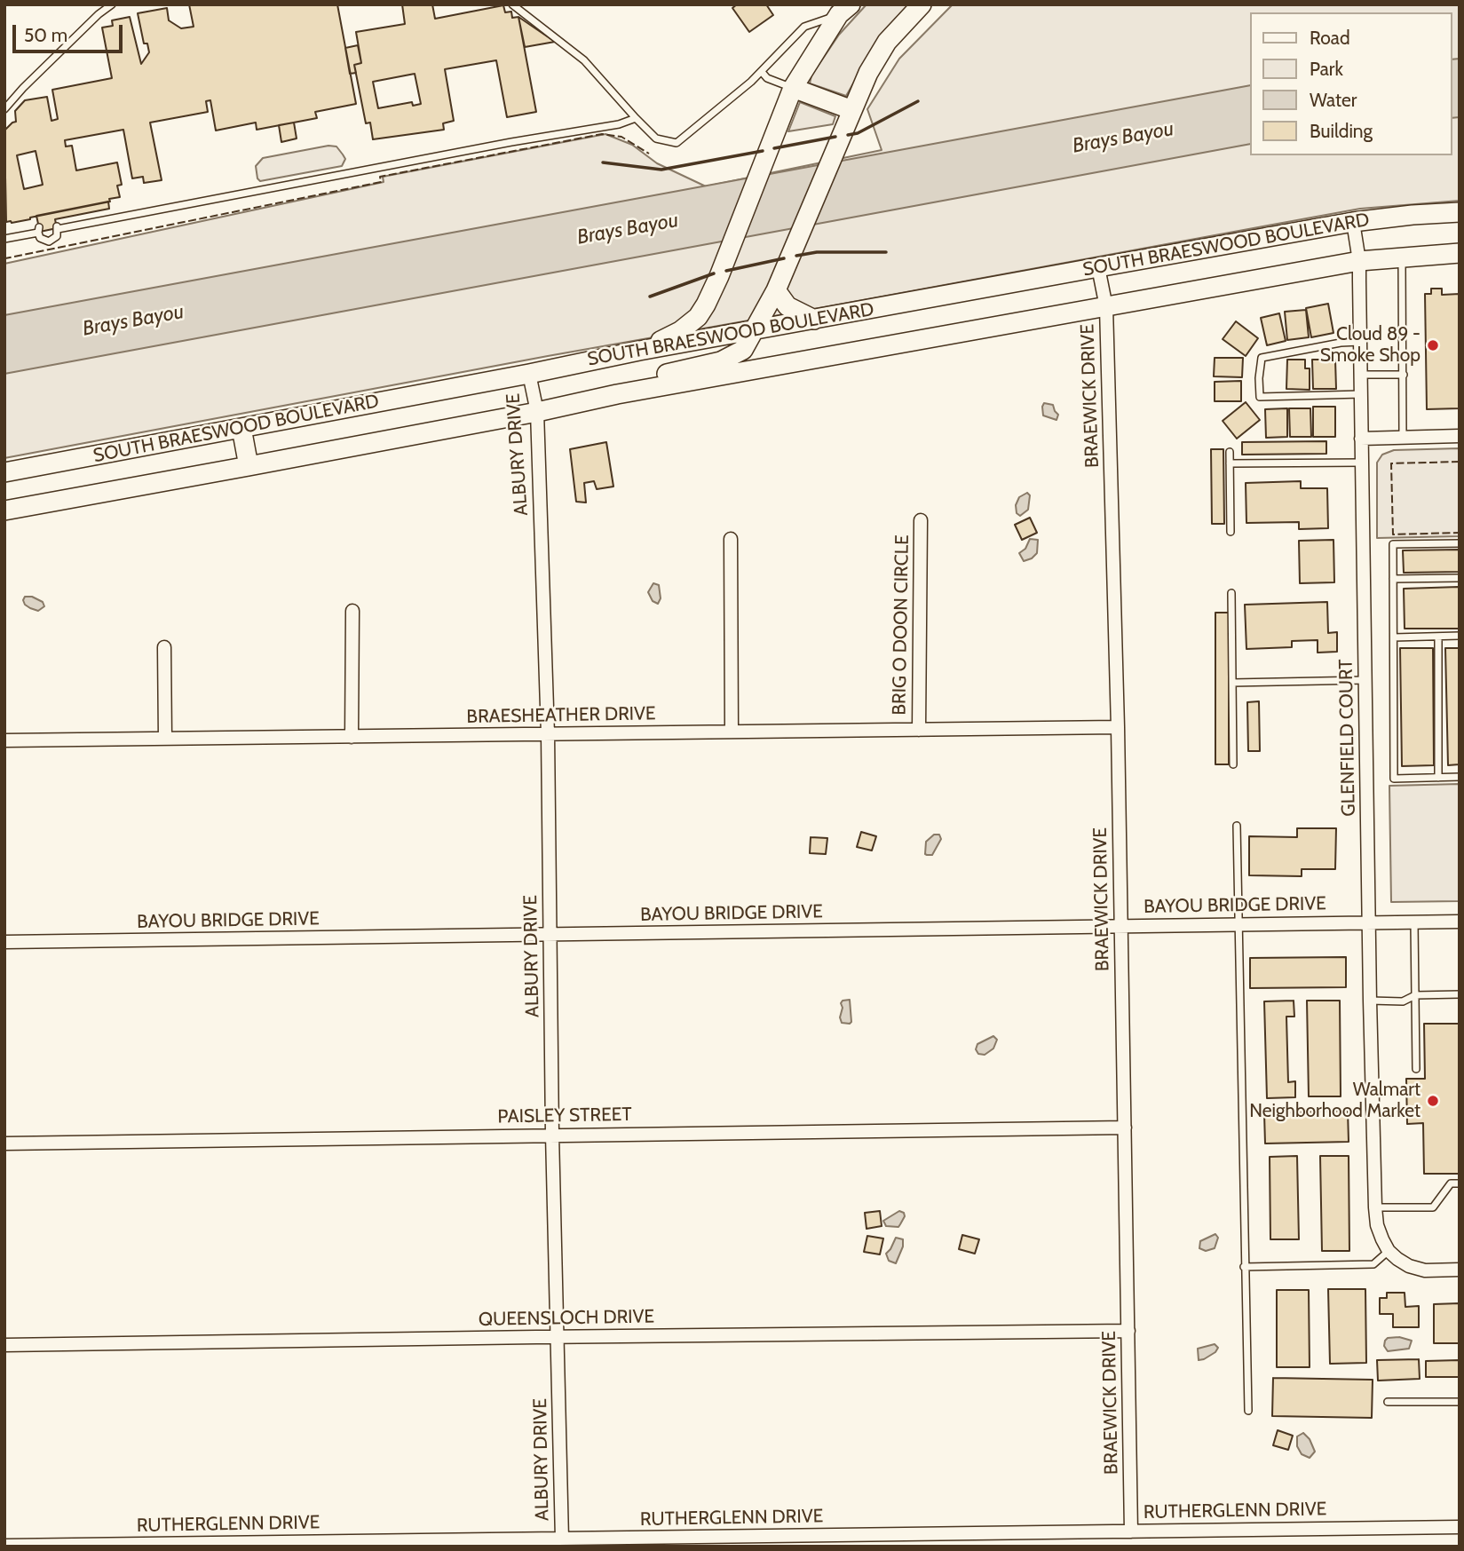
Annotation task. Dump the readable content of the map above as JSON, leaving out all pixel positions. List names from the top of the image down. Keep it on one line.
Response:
{"streets":{"main road":["SOUTH BRAESWOOD BOULEVARD"],"street":["BRAEWICK DRIVE","ALBURY DRIVE","BRIG O DOON CIRCLE","BRAESHEATHER DRIVE","GLENFIELD COURT","BAYOU BRIDGE DRIVE","PAISLEY STREET","QUEENSLOCH DRIVE","RUTHERGLENN DRIVE"]},"crossings":[["SOUTH BRAESWOOD BOULEVARD","BRAEWICK DRIVE"],["SOUTH BRAESWOOD BOULEVARD","ALBURY DRIVE"],["SOUTH BRAESWOOD BOULEVARD","GLENFIELD COURT"],["BRAEWICK DRIVE","BRAESHEATHER DRIVE"],["BRAEWICK DRIVE","BAYOU BRIDGE DRIVE"],["BRAEWICK DRIVE","PAISLEY STREET"],["BRAEWICK DRIVE","QUEENSLOCH DRIVE"],["BRAEWICK DRIVE","RUTHERGLENN DRIVE"],["ALBURY DRIVE","BRAESHEATHER DRIVE"],["ALBURY DRIVE","BAYOU BRIDGE DRIVE"],["ALBURY DRIVE","PAISLEY STREET"],["ALBURY DRIVE","QUEENSLOCH DRIVE"],["ALBURY DRIVE","RUTHERGLENN DRIVE"],["BRIG O DOON CIRCLE","BRAESHEATHER DRIVE"],["GLENFIELD COURT","BAYOU BRIDGE DRIVE"]],"water":["Brays Bayou"],"places":["Cloud 89 - Smoke Shop","Walmart Neighborhood Market"],"legend":["Road","Park","Water","Building"],"scale_bar":"50 m"}
